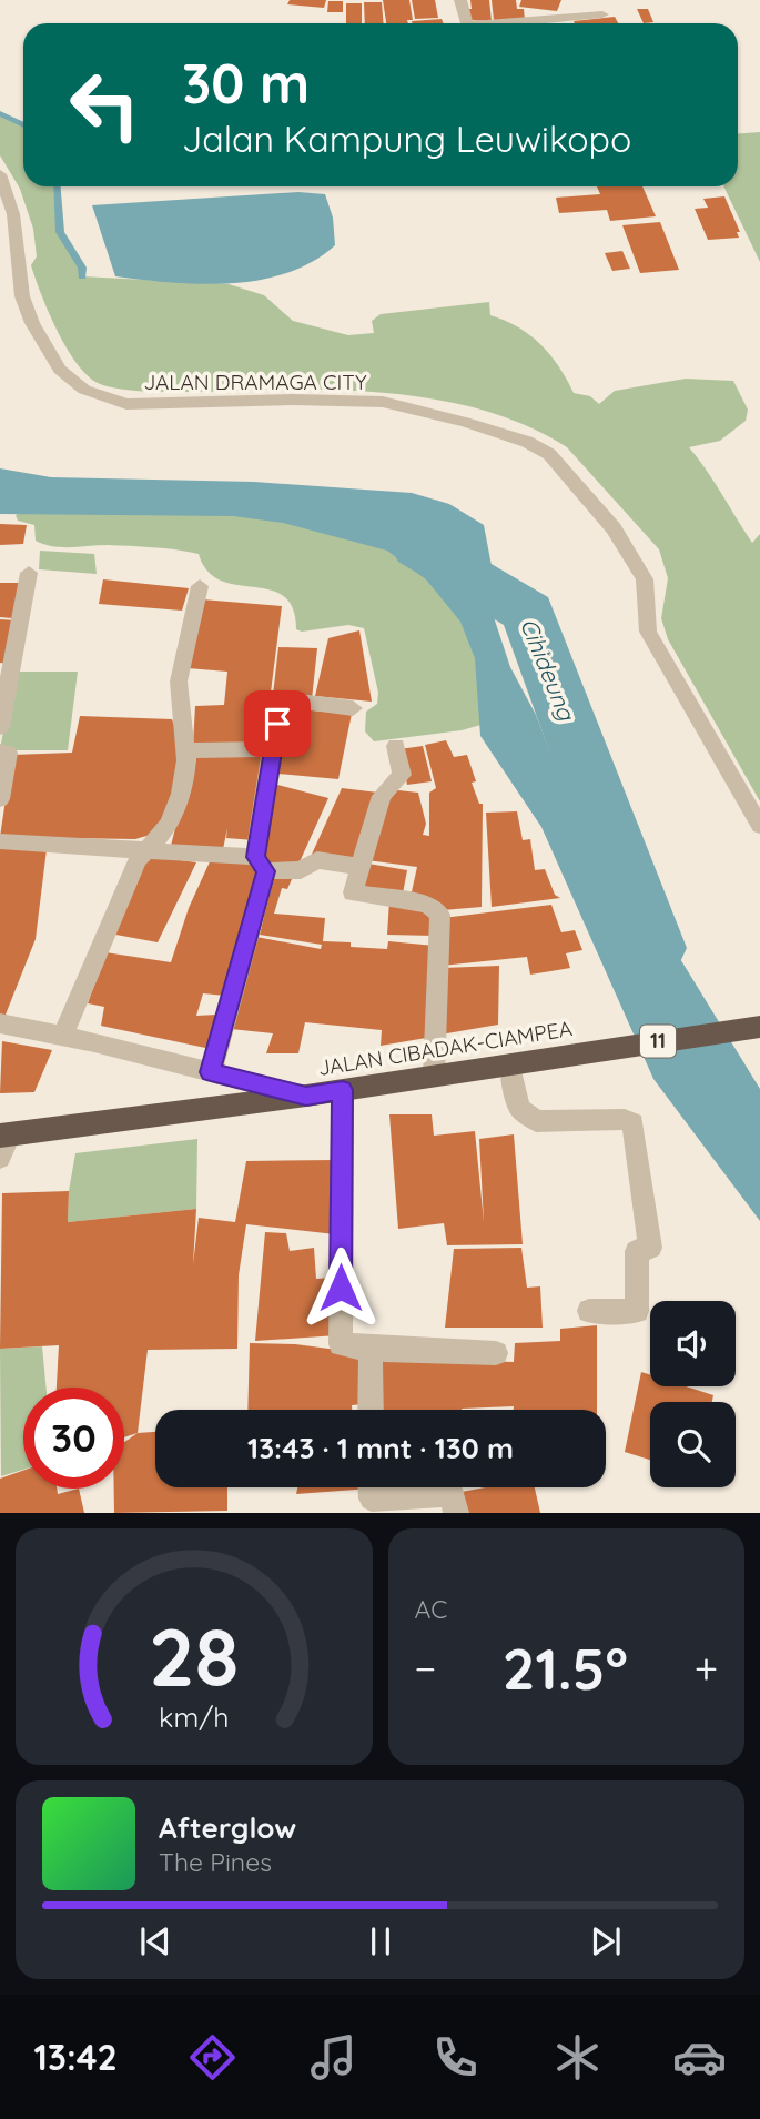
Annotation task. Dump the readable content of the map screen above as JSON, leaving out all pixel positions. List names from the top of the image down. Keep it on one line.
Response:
{"streets":{"highway":["11","JALAN CIBADAK-CIAMPEA"],"street":["JALAN DRAMAGA CITY"]},"water":["Cihideung"],"page":{"turn":["30 m","Jalan Kampung Leuwikopo"],"limit":"30","trip":"13:43 · 1 mnt · 130 m","tile":"AC","heat":["−","21.5°","+"],"song":["Afterglow","The Pines"],"tabs":"13:42","gauge":["28","km/h"]}}
